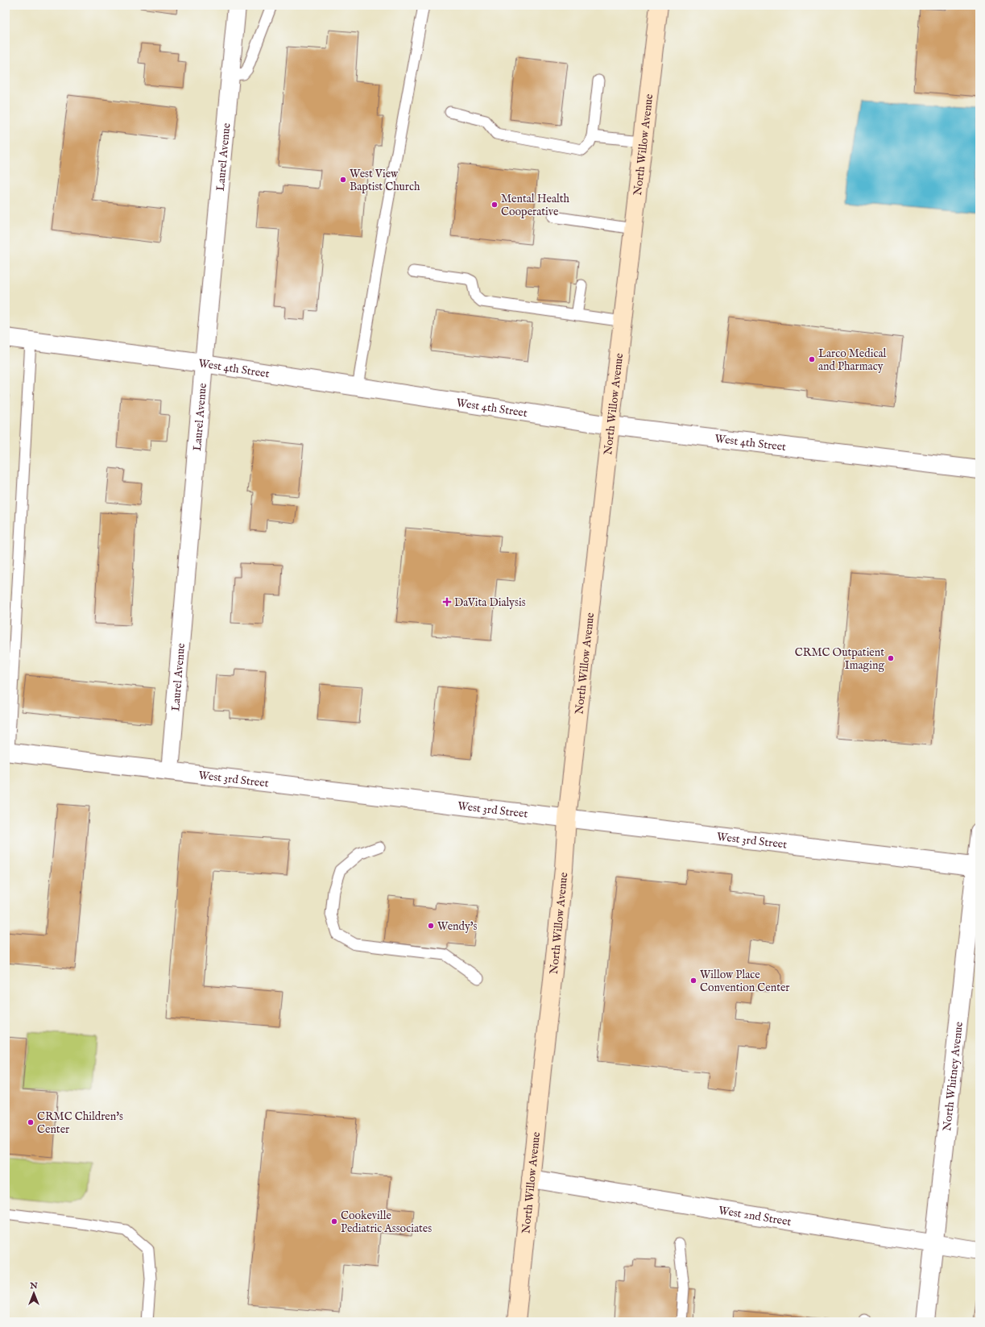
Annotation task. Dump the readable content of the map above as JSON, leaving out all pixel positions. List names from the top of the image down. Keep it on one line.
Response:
{"streets":{"main road":["North Willow Avenue"],"street":["Laurel Avenue","West 4th Street","West 3rd Street","North Whitney Avenue","West 2nd Street"]},"crossings":[["North Willow Avenue","West 4th Street"],["North Willow Avenue","West 3rd Street"],["North Willow Avenue","West 2nd Street"],["Laurel Avenue","West 4th Street"],["Laurel Avenue","West 3rd Street"],["West 3rd Street","North Whitney Avenue"],["North Whitney Avenue","West 2nd Street"]],"places":{"other":["West View Baptist Church","Mental Health Cooperative","Larco Medical and Pharmacy","CRMC Outpatient Imaging","Wendy's","Willow Place Convention Center","CRMC Children's Center","Cookeville Pediatric Associates"],"health":["DaVita Dialysis"]},"north":"top"}
